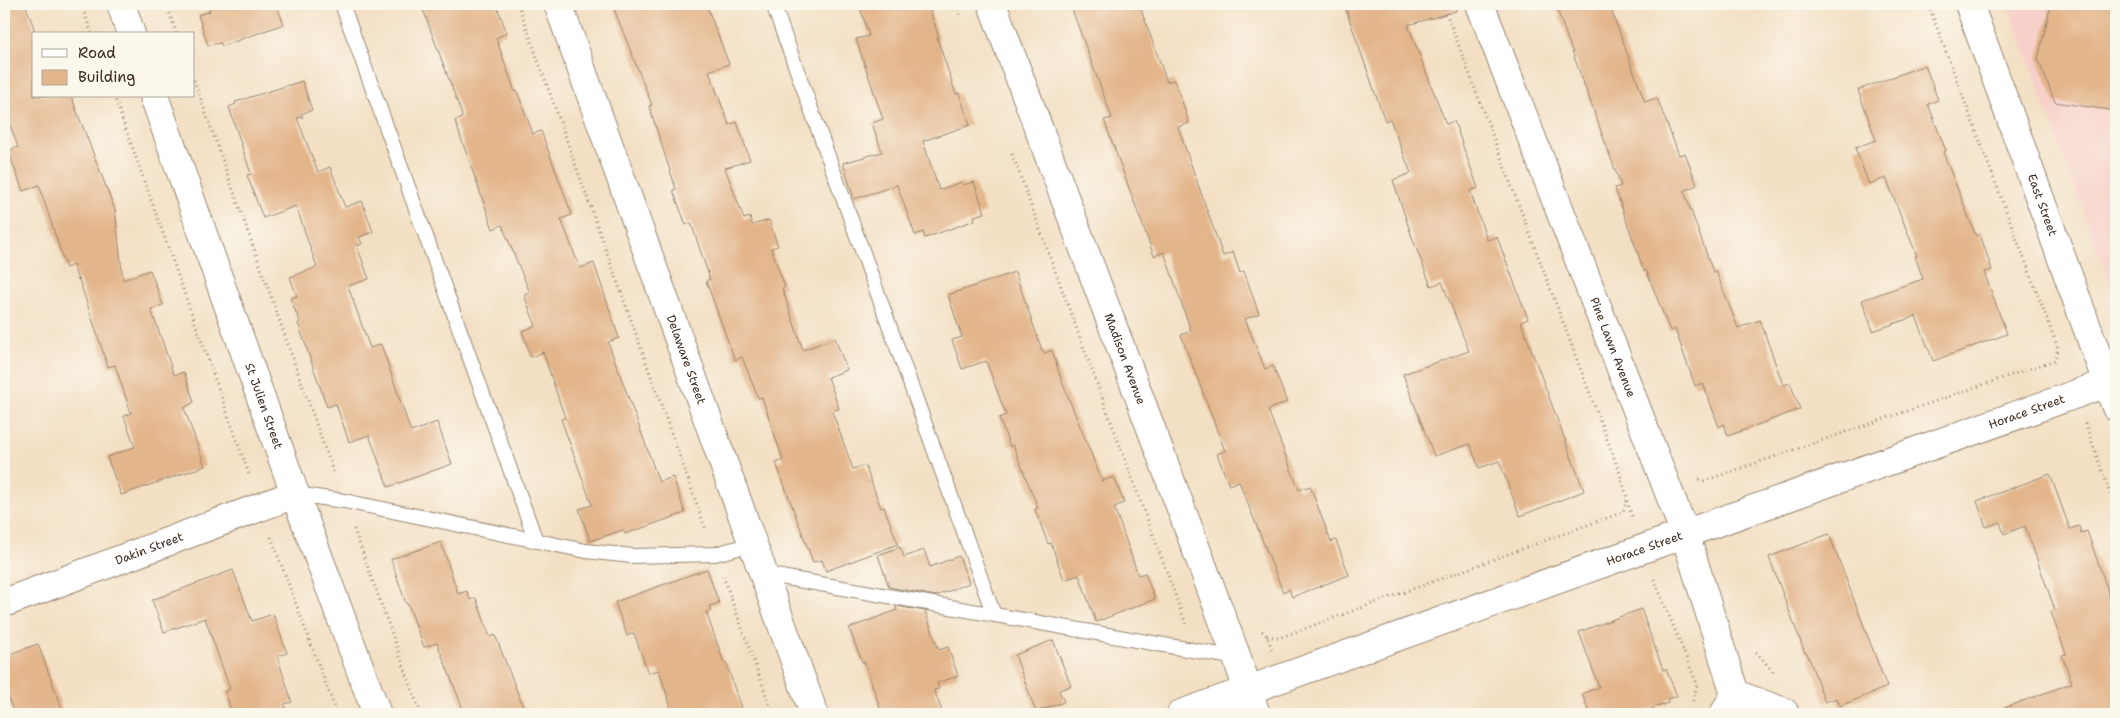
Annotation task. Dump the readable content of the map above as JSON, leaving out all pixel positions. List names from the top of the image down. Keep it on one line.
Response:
{"streets":{"street":["East Street","Pine Lawn Avenue","Delaware Street","Madison Avenue","St Julien Street","Horace Street","Dakin Street"]},"crossings":[["East Street","Horace Street"],["Pine Lawn Avenue","Horace Street"],["Madison Avenue","Horace Street"],["St Julien Street","Dakin Street"]],"legend":["Road","Building"]}
